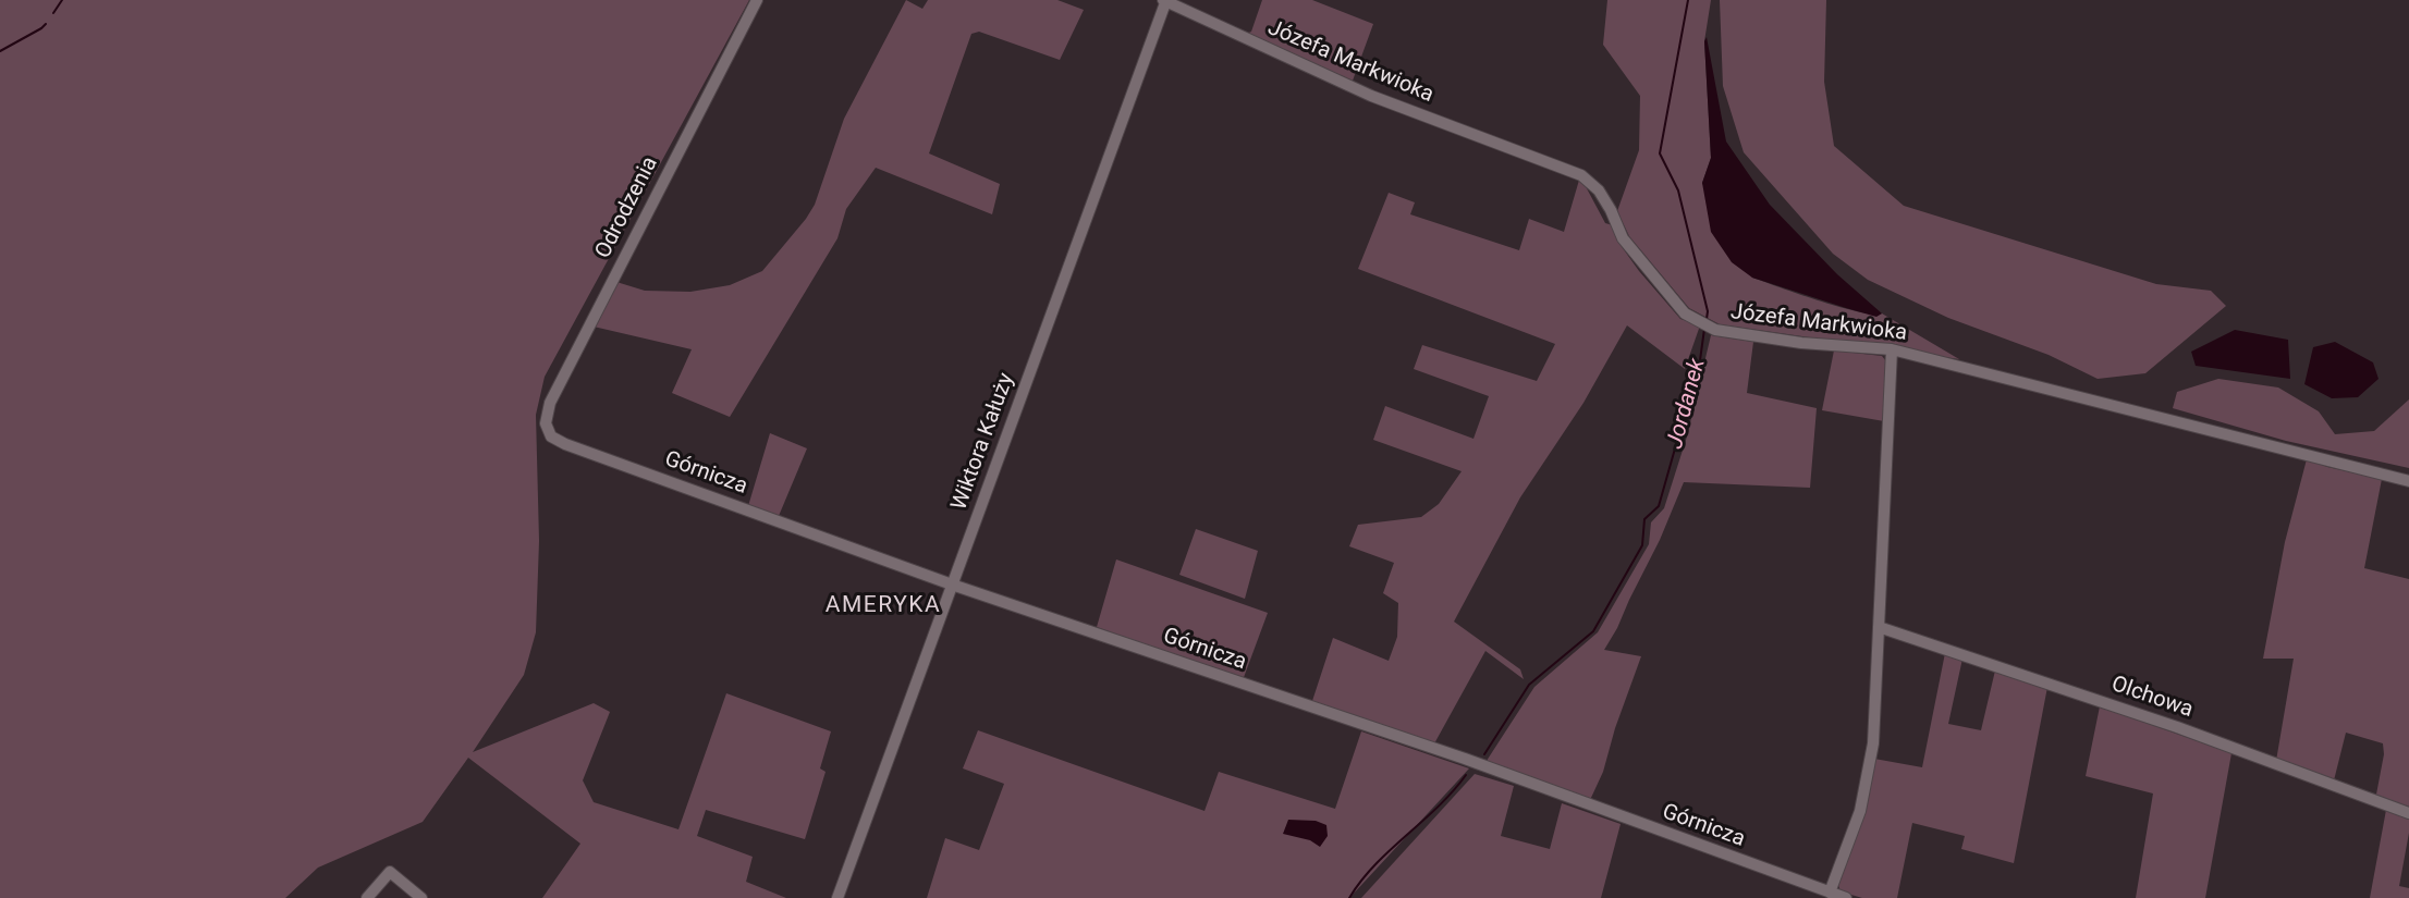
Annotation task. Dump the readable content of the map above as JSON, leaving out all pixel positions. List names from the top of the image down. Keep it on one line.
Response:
{"streets":{"street":["Józefa Markwioka","Odrodzenia","Wiktora Kałuży","Górnicza","Olchowa"]},"crossings":[["Józefa Markwioka","Wiktora Kałuży"],["Odrodzenia","Górnicza"],["Wiktora Kałuży","Górnicza"]],"districts":["AMERYKA"],"water":["Jordanek"]}
